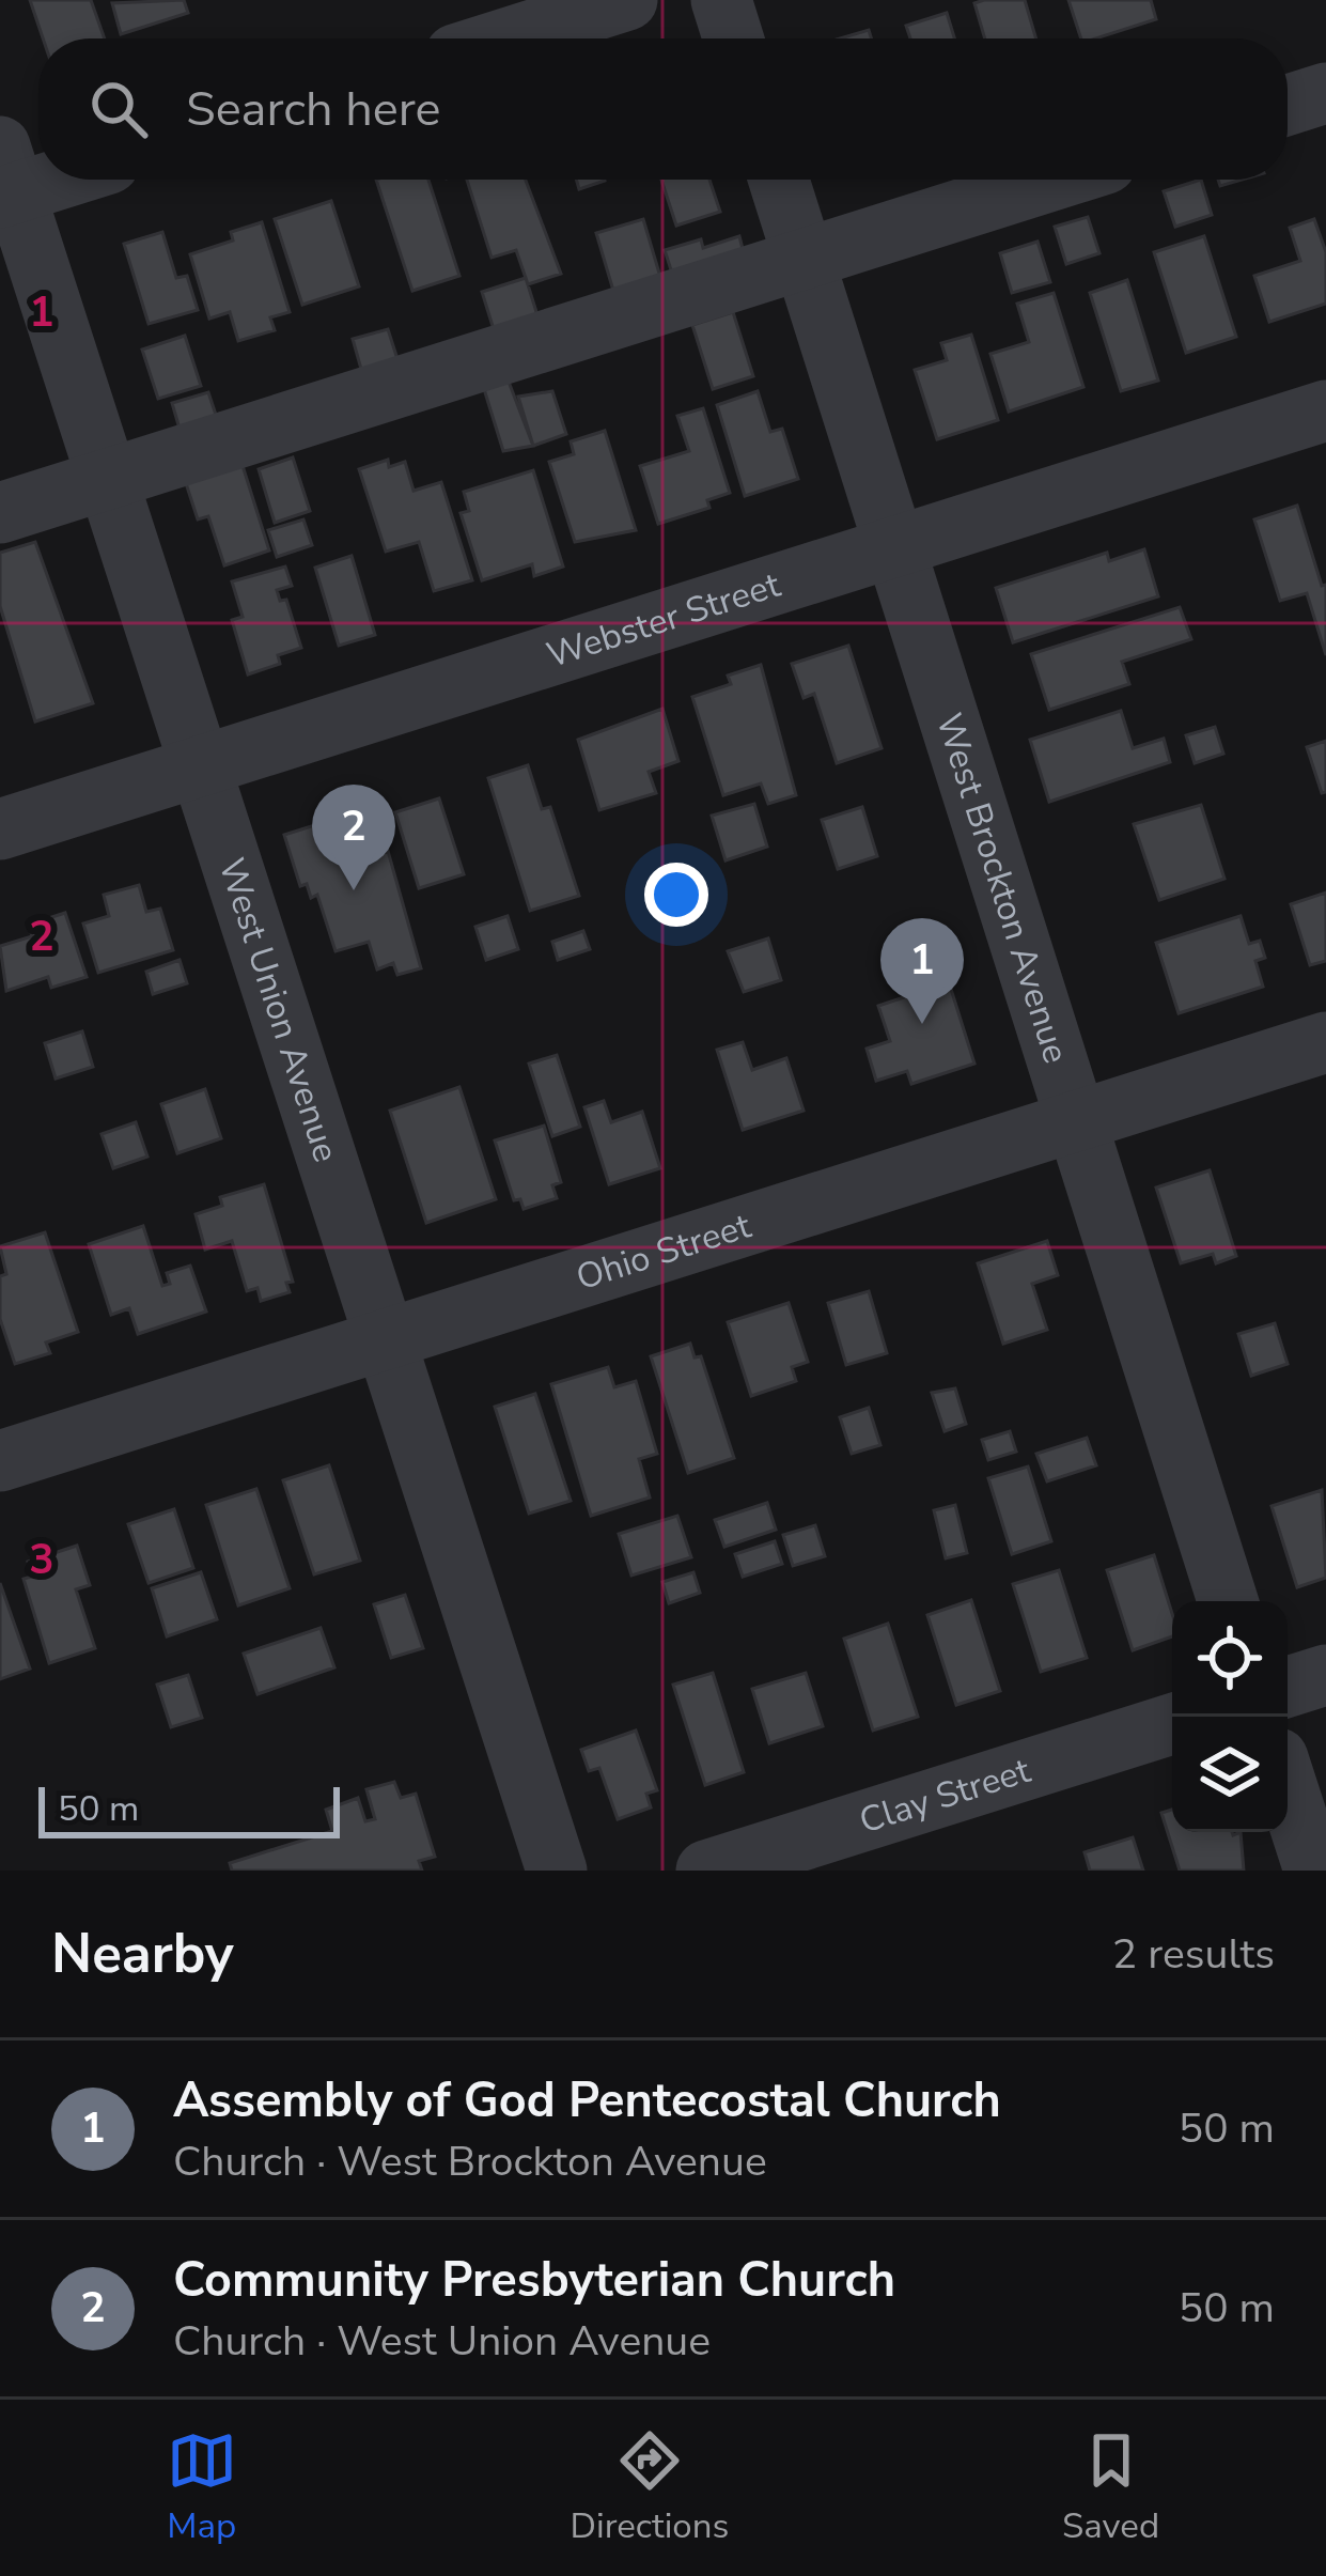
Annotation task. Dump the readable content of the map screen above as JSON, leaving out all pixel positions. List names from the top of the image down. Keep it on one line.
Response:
{"streets":{"street":["Webster Street","West Brockton Avenue","West Union Avenue","Ohio Street","Clay Street"]},"crossings":[["Webster Street","West Brockton Avenue"],["Webster Street","West Union Avenue"],["West Brockton Avenue","Ohio Street"],["West Union Avenue","Ohio Street"]],"scale_bar":"50 m","page":{"search":"Search here","pins":["2","1"],"scale":"50 m","heading":["Nearby","2 results"],"list":[{"mark":"1","name":"Assembly of God Pentecostal Church","note":"Church · West Brockton Avenue","value":"50 m"},{"mark":"2","name":"Community Presbyterian Church","note":"Church · West Union Avenue","value":"50 m"}],"nav":["Map","Directions","Saved"]},"grid":{"rows":["1","2","3"]}}
